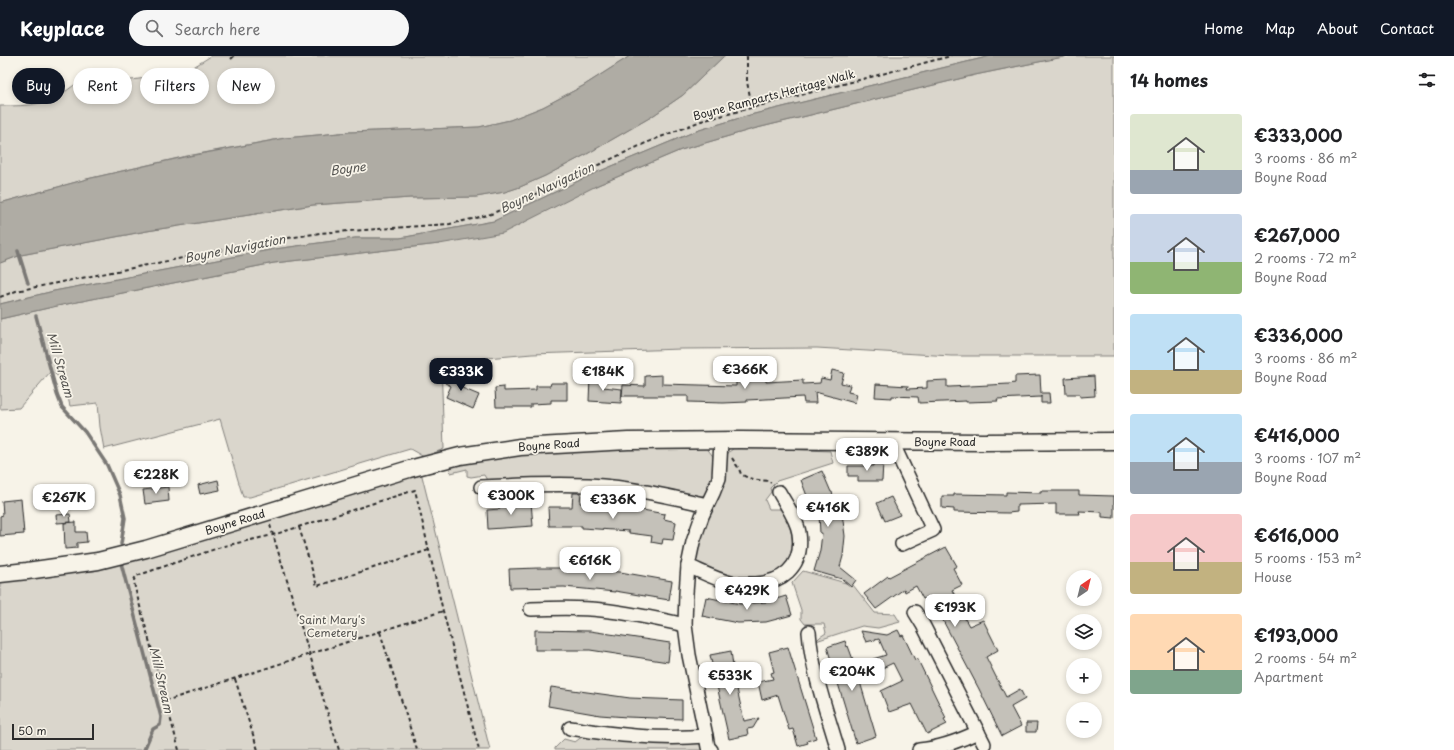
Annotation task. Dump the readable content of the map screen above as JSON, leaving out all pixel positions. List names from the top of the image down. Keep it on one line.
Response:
{"streets":{"street":["Boyne Road"],"path":["Boyne Ramparts Heritage Walk"]},"water":["Boyne","Boyne Navigation","Mill Stream"],"parks":["Saint Mary's Cemetery"],"scale_bar":"50 m","north":"top right","page":{"header":"Keyplace","search":"Search here","nav":["Home","Map","About","Contact"],"heading":"14 homes","chip":["Buy","Rent","Filters","New"],"list":[{"name":"€333,000","note":"3 rooms · 86 m² · Boyne Road"},{"name":"€267,000","note":"2 rooms · 72 m² · Boyne Road"},{"name":"€336,000","note":"3 rooms · 86 m² · Boyne Road"},{"name":"€416,000","note":"3 rooms · 107 m² · Boyne Road"},{"name":"€616,000","note":"5 rooms · 153 m² · House"},{"name":"€193,000","note":"2 rooms · 54 m² · Apartment"}],"price":["€366K","€333K","€184K","€389K","€228K","€300K","€267K","€336K","€416K","€616K","€429K","€193K","€204K","€533K"],"map_buttons":["+","−"],"scale":"50 m"}}
